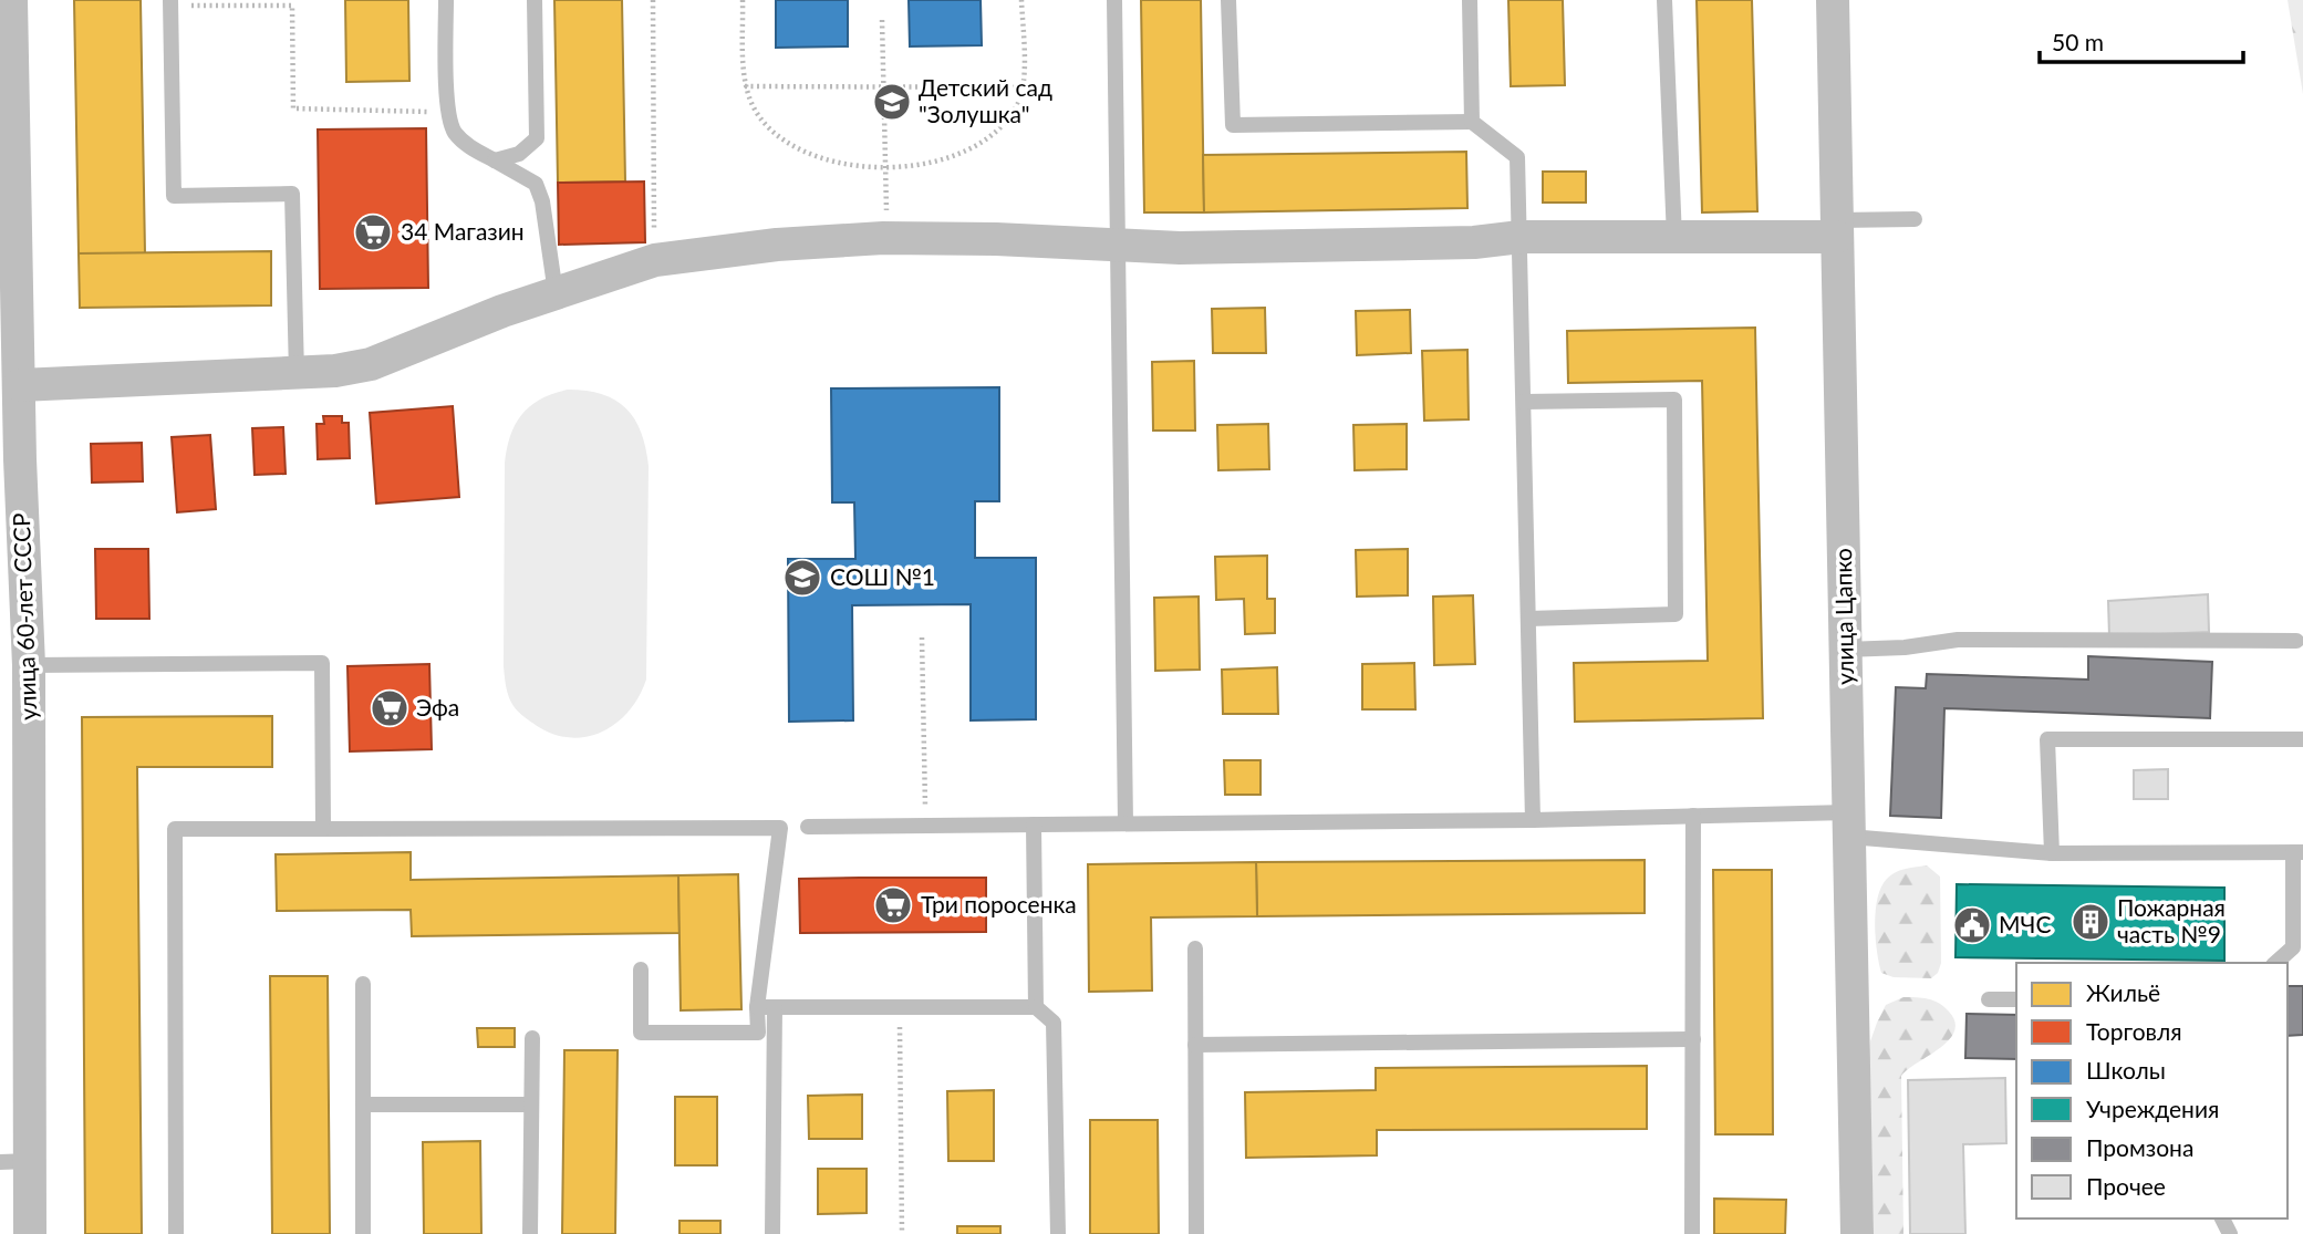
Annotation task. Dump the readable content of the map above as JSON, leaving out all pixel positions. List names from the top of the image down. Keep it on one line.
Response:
{"streets":{"street":["улица 60-лет СССР","улица Цапко"]},"places":{"school or university":["Детский сад \"Золушка\"","СОШ №1"],"supermarket":["34 Магазин","Эфа","Три поросенка"],"building":["Пожарная часть №9"],"public building":["МЧС"]},"legend":["Жильё","Торговля","Школы","Учреждения","Промзона","Прочее"],"scale_bar":"50 m"}
